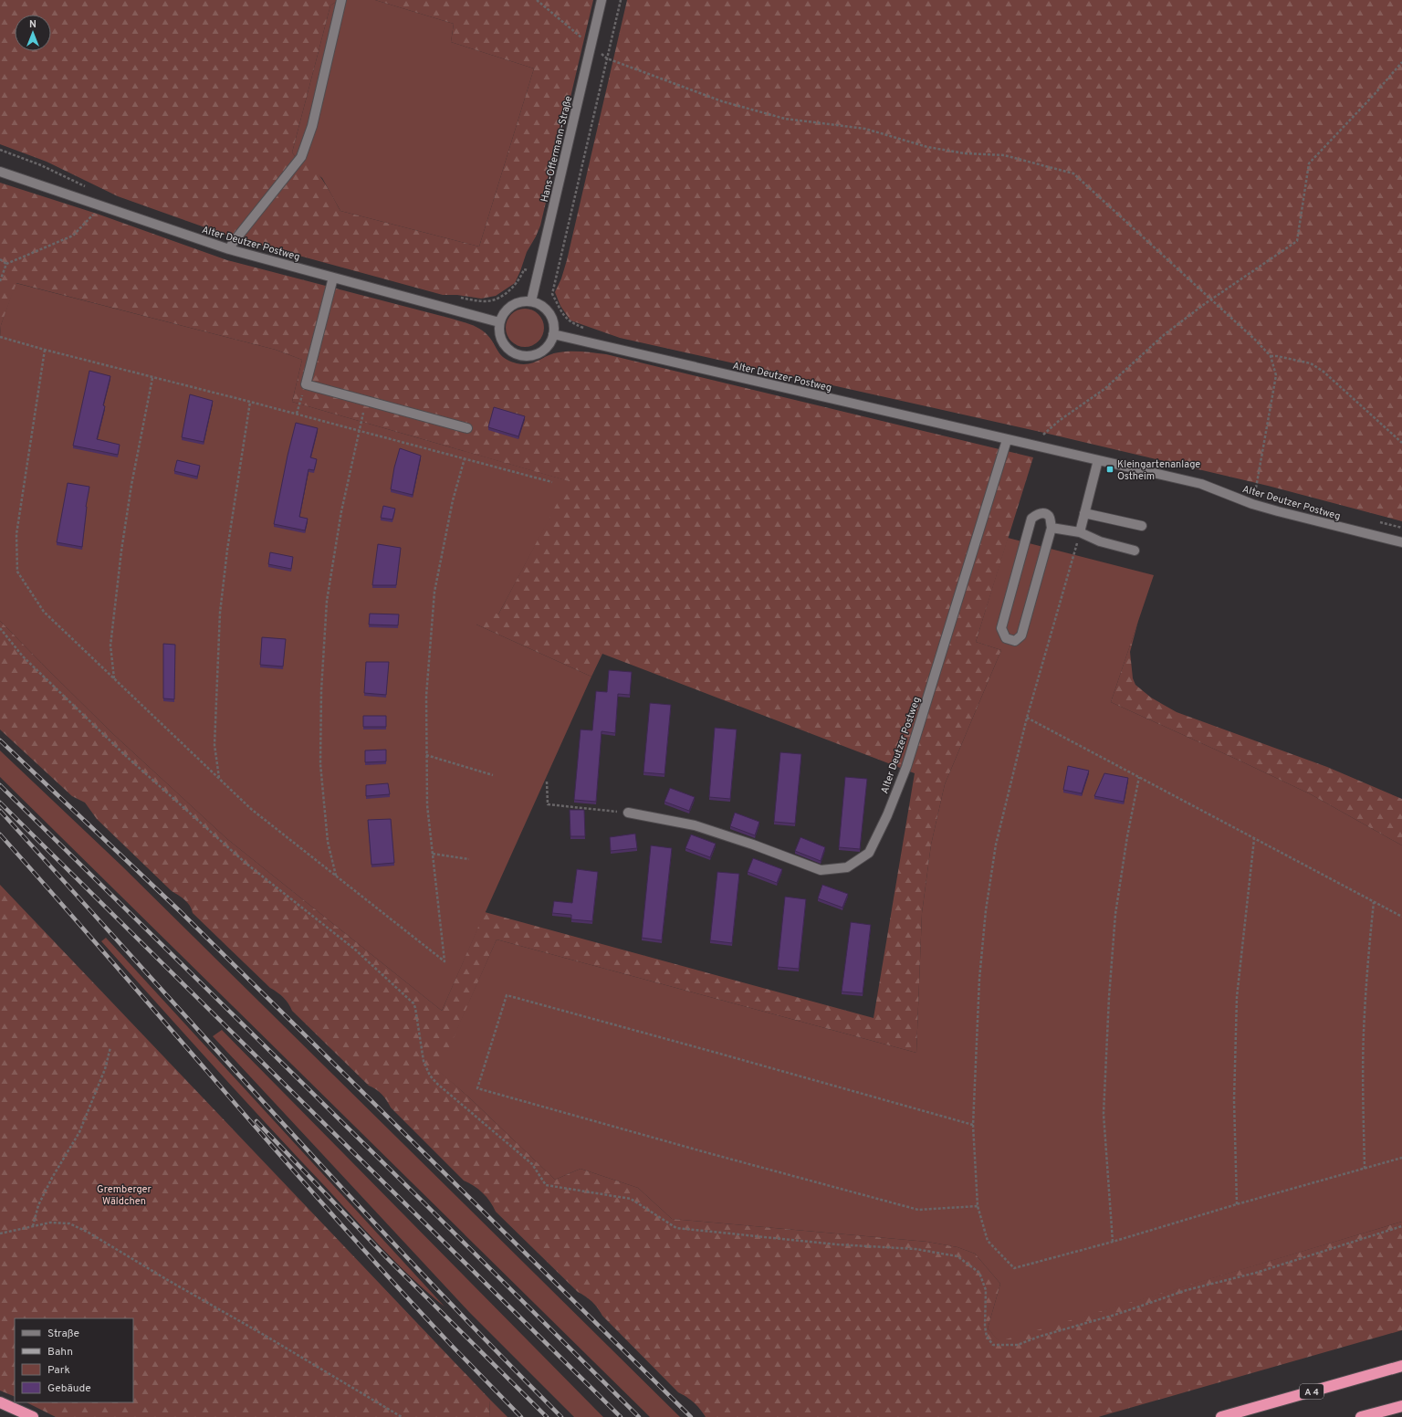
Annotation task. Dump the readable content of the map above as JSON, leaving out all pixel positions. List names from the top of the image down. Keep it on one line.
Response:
{"streets":{"highway":["A 4"],"street":["Hans-Offermann-Straße","Alter Deutzer Postweg"]},"crossings":[["Hans-Offermann-Straße","Alter Deutzer Postweg"]],"parks":["Gremberger Wäldchen"],"places":{"transit":["Kleingartenanlage Ostheim"]},"legend":["Straße","Bahn","Park","Gebäude"],"north":"top"}
